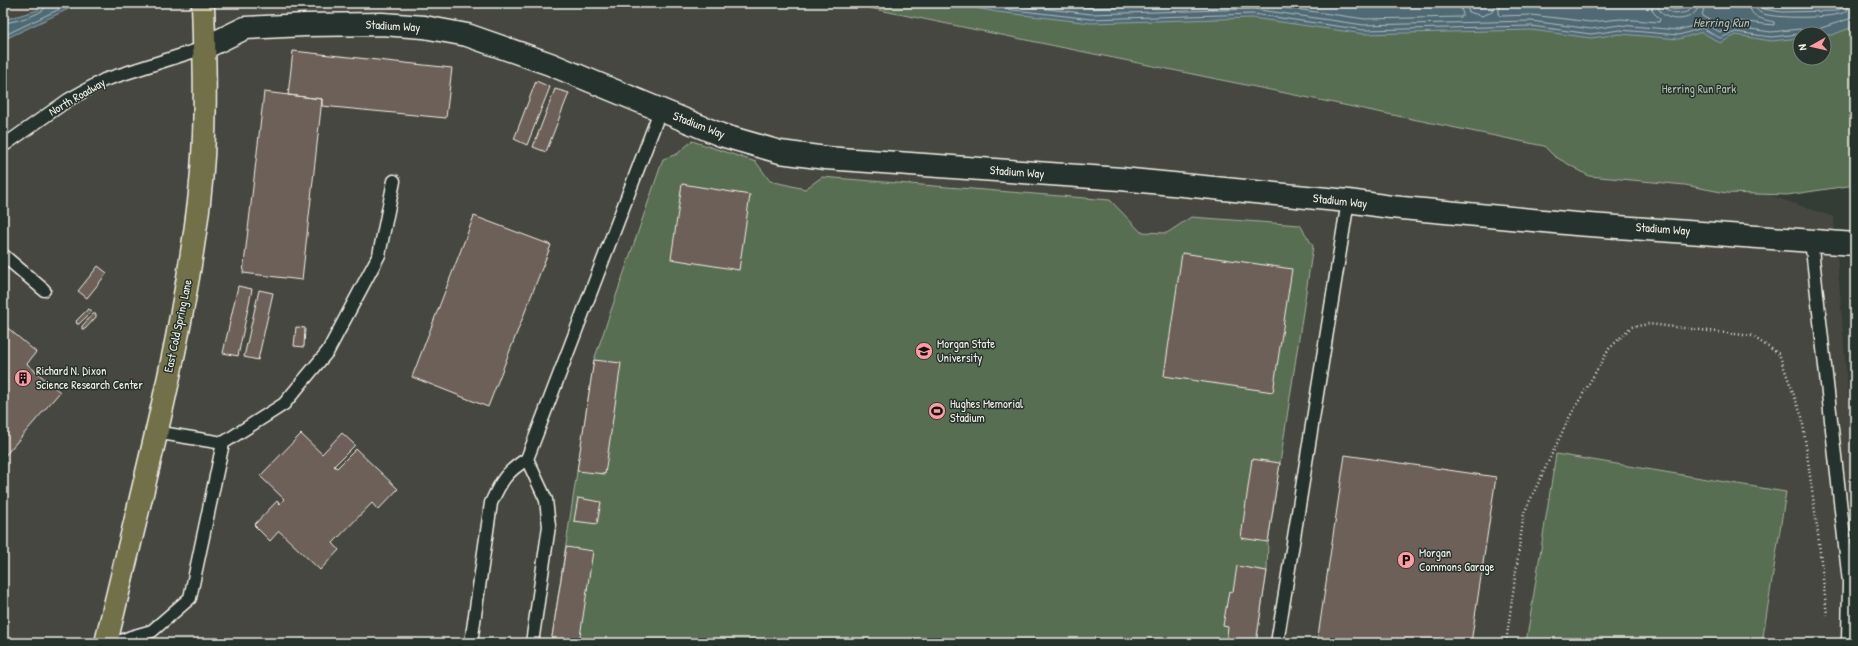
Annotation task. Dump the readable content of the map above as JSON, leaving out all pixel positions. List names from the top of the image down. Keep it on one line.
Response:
{"streets":{"main road":["East Cold Spring Lane"],"street":["Stadium Way"],"lane":["North Roadway"]},"crossings":[["Stadium Way","North Roadway"],["Stadium Way","East Cold Spring Lane"],["North Roadway","East Cold Spring Lane"]],"water":["Herring Run"],"parks":["Herring Run Park"],"places":{"school or university":["Morgan State University"],"building":["Richard N. Dixon Science Research Center"],"sports":["Hughes Memorial Stadium"],"parking":["Morgan Commons Garage"]},"north":"left"}
